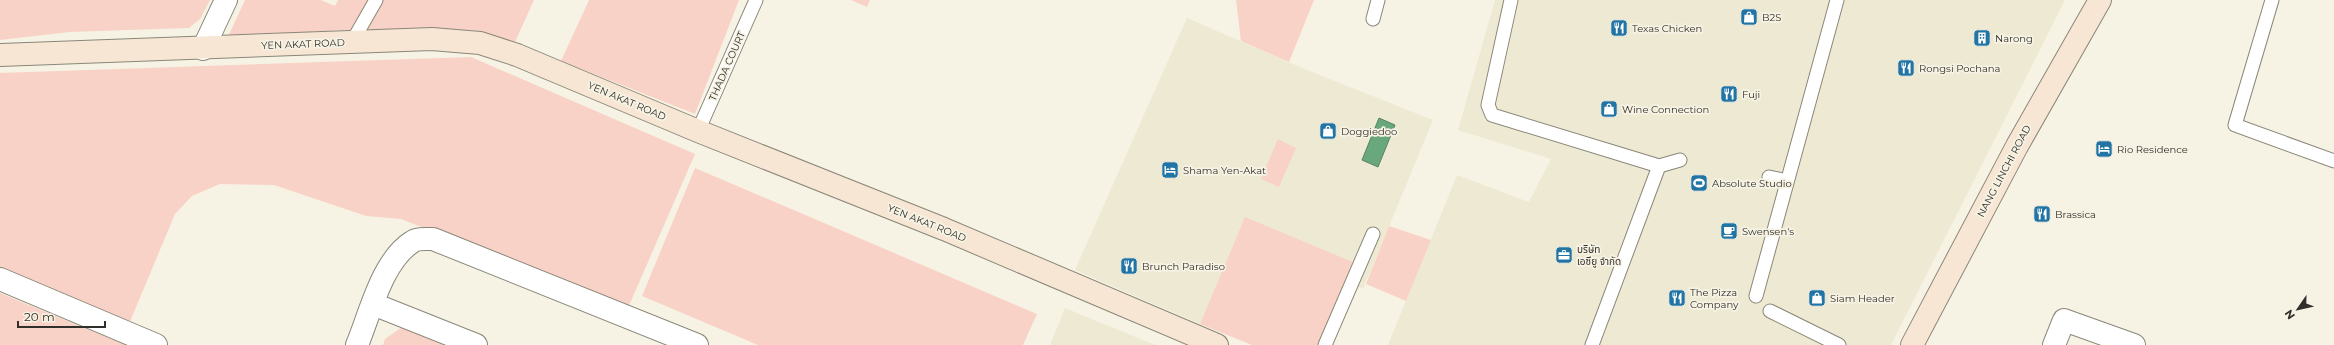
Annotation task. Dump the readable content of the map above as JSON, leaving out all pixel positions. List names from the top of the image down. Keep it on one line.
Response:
{"streets":{"street":["YEN AKAT ROAD","NANG LINCHI ROAD"],"lane":["THADA COURT"]},"crossings":[["YEN AKAT ROAD","THADA COURT"]],"places":{"shop":["B2S","Wine Connection","Doggiedoo","Siam Header"],"restaurant":["Texas Chicken","Rongsi Pochana","Fuji","Brassica","Brunch Paradiso","The Pizza Company"],"building":["Narong"],"hotel":["Rio Residence","Shama Yen-Akat"],"sports":["Absolute Studio"],"cafe":["Swensen's"],"office":["บริษัท เอซียู จำกัด"]},"scale_bar":"20 m","north":"bottom left"}
